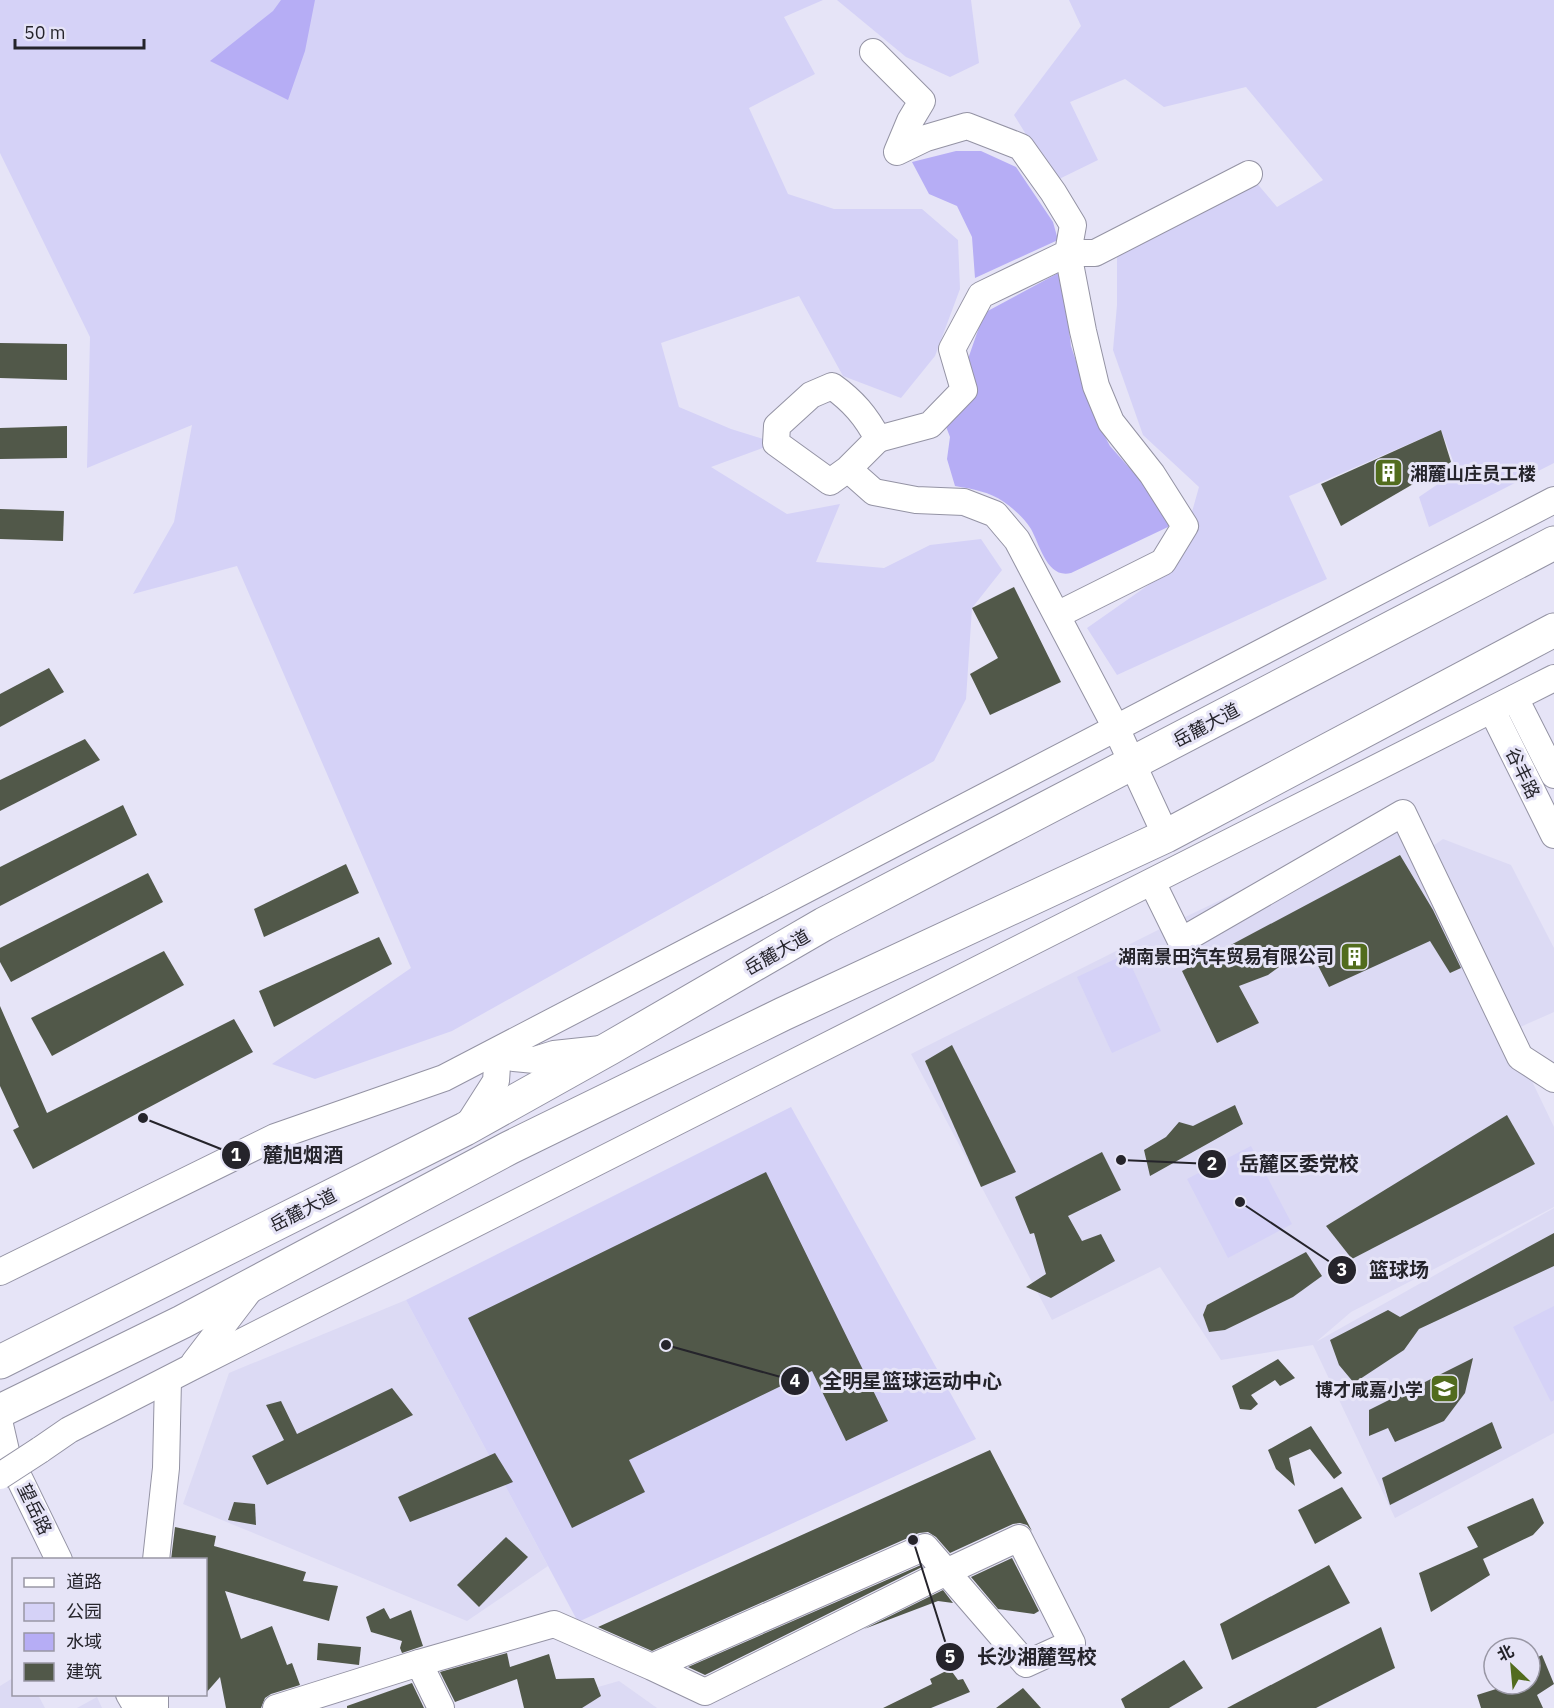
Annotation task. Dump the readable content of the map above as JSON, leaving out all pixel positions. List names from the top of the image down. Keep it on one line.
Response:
{"streets":{"highway":["岳麓大道"],"street":["谷丰路","望岳路"]},"places":{"building":["湘麓山庄员工楼","湖南景田汽车贸易有限公司"],"other":["麓旭烟酒","岳麓区委党校","篮球场","全明星篮球运动中心","长沙湘麓驾校"],"school or university":["博才咸嘉小学"]},"legend":["道路","公园","水域","建筑"],"scale_bar":"50 m","north":"top left"}
